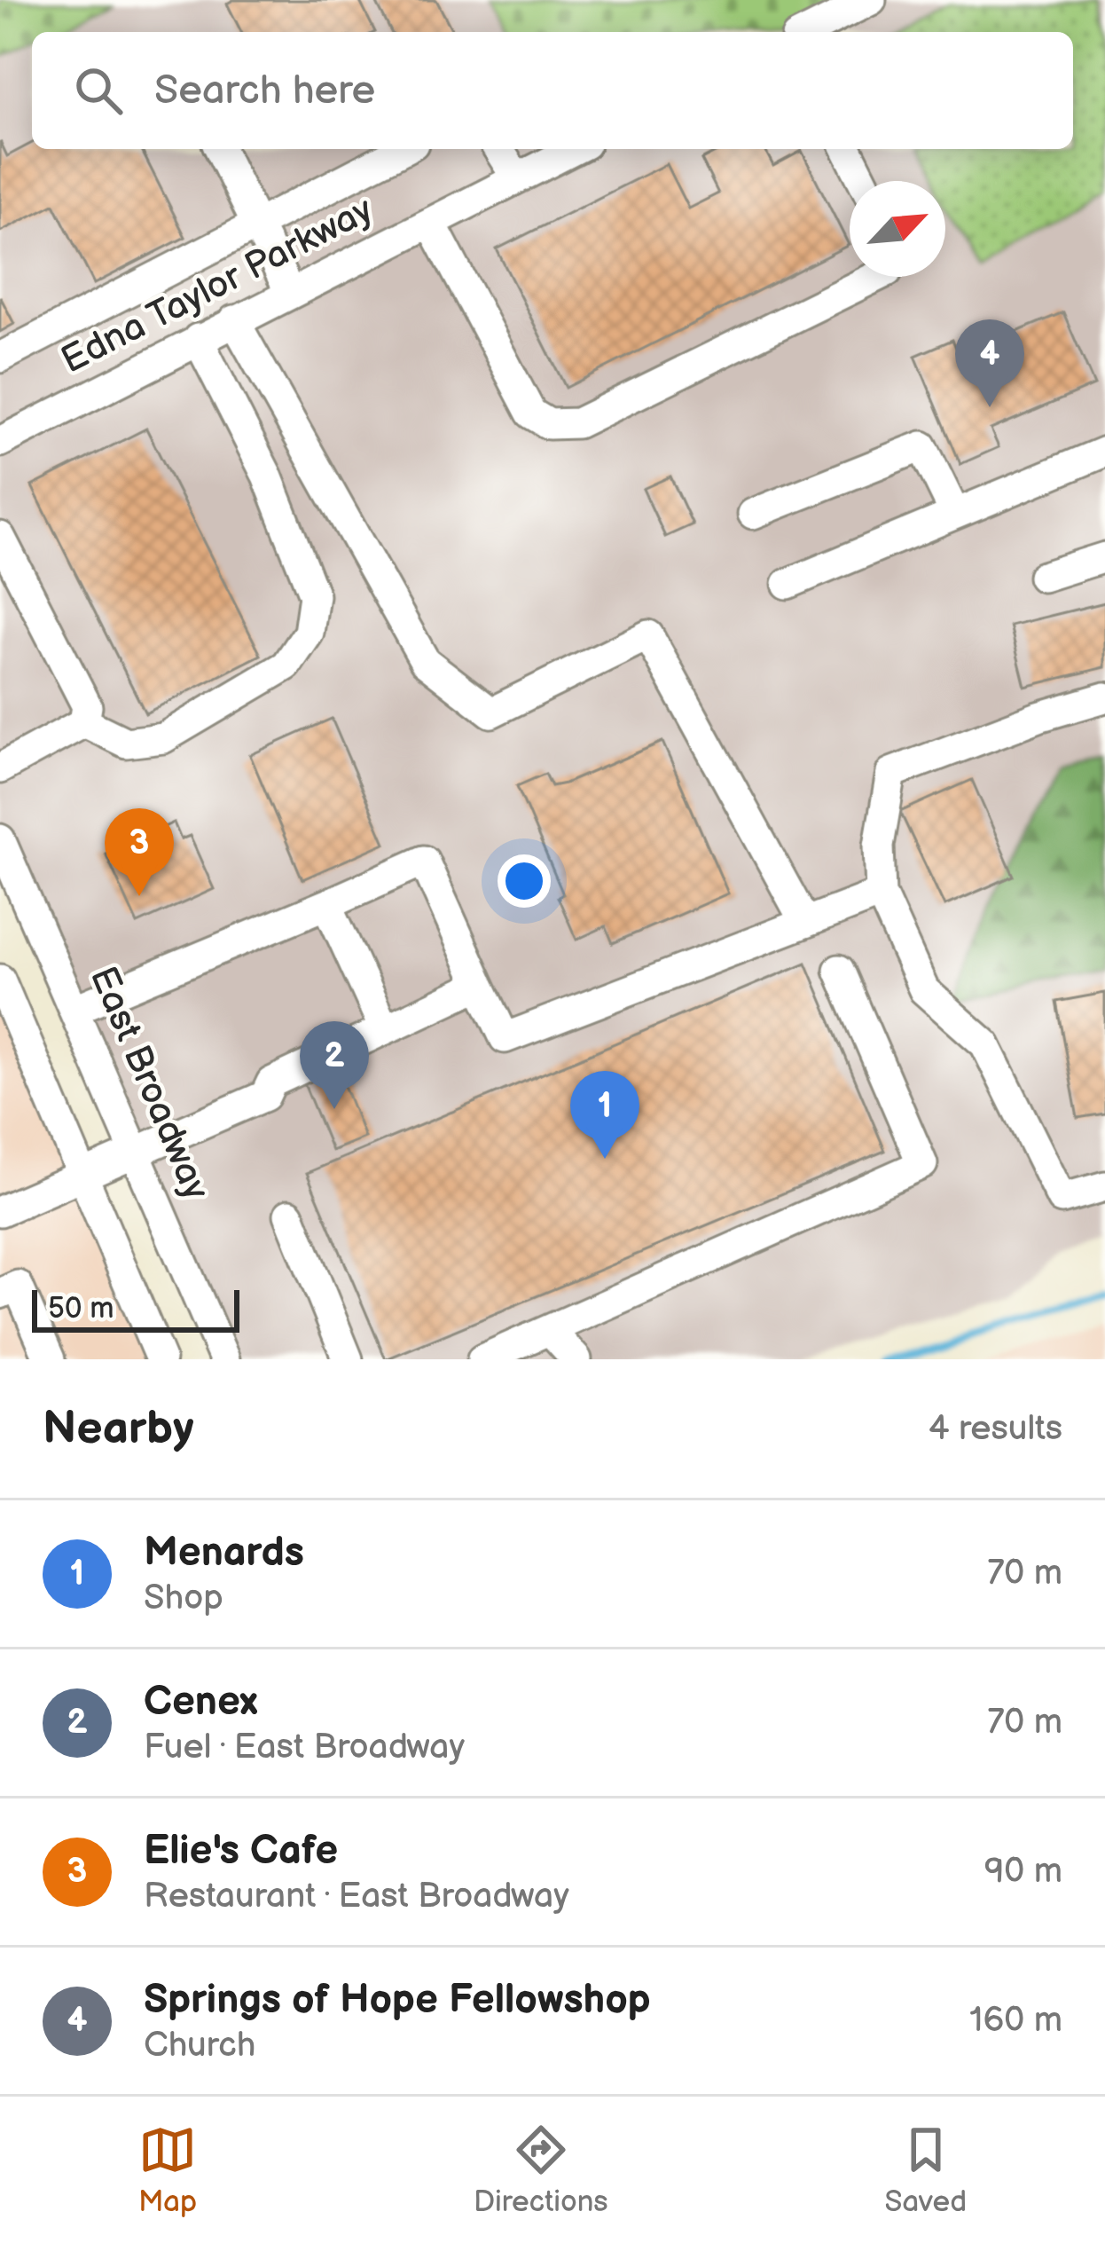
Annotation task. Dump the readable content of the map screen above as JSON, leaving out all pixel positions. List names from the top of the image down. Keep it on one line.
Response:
{"streets":{"street":["Edna Taylor Parkway","East Broadway"]},"scale_bar":"50 m","north":"top right","page":{"search":"Search here","pins":["4","3","2","1"],"scale":"50 m","heading":["Nearby","4 results"],"list":[{"mark":"1","name":"Menards","note":"Shop","value":"70 m"},{"mark":"2","name":"Cenex","note":"Fuel · East Broadway","value":"70 m"},{"mark":"3","name":"Elie's Cafe","note":"Restaurant · East Broadway","value":"90 m"},{"mark":"4","name":"Springs of Hope Fellowshop","note":"Church","value":"160 m"}],"nav":["Map","Directions","Saved"]}}
